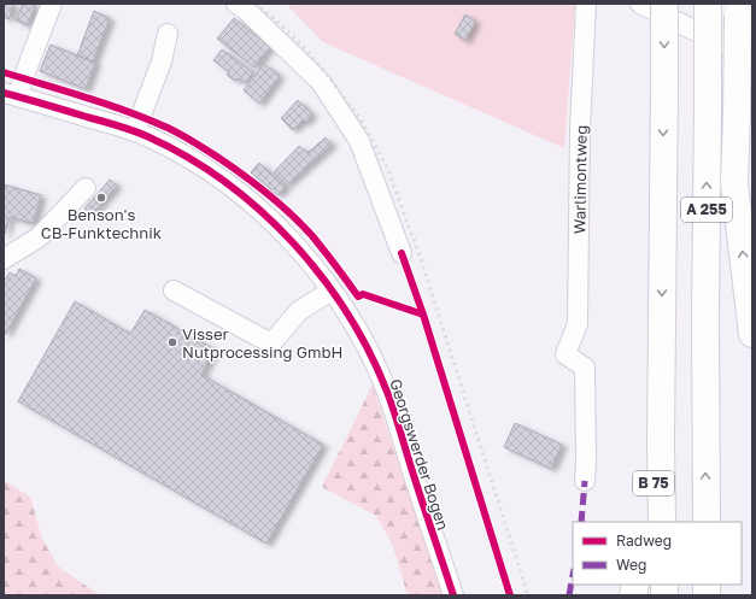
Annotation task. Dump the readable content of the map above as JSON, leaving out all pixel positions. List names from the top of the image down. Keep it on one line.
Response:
{"streets":{"highway":["A 255","B 75"],"street":["Warlimontweg","Georgswerder Bogen"]},"crossings":[["A 255","B 75"]],"places":["Benson's CB-Funktechnik","Visser Nutprocessing GmbH"],"legend":["Radweg","Weg"]}
